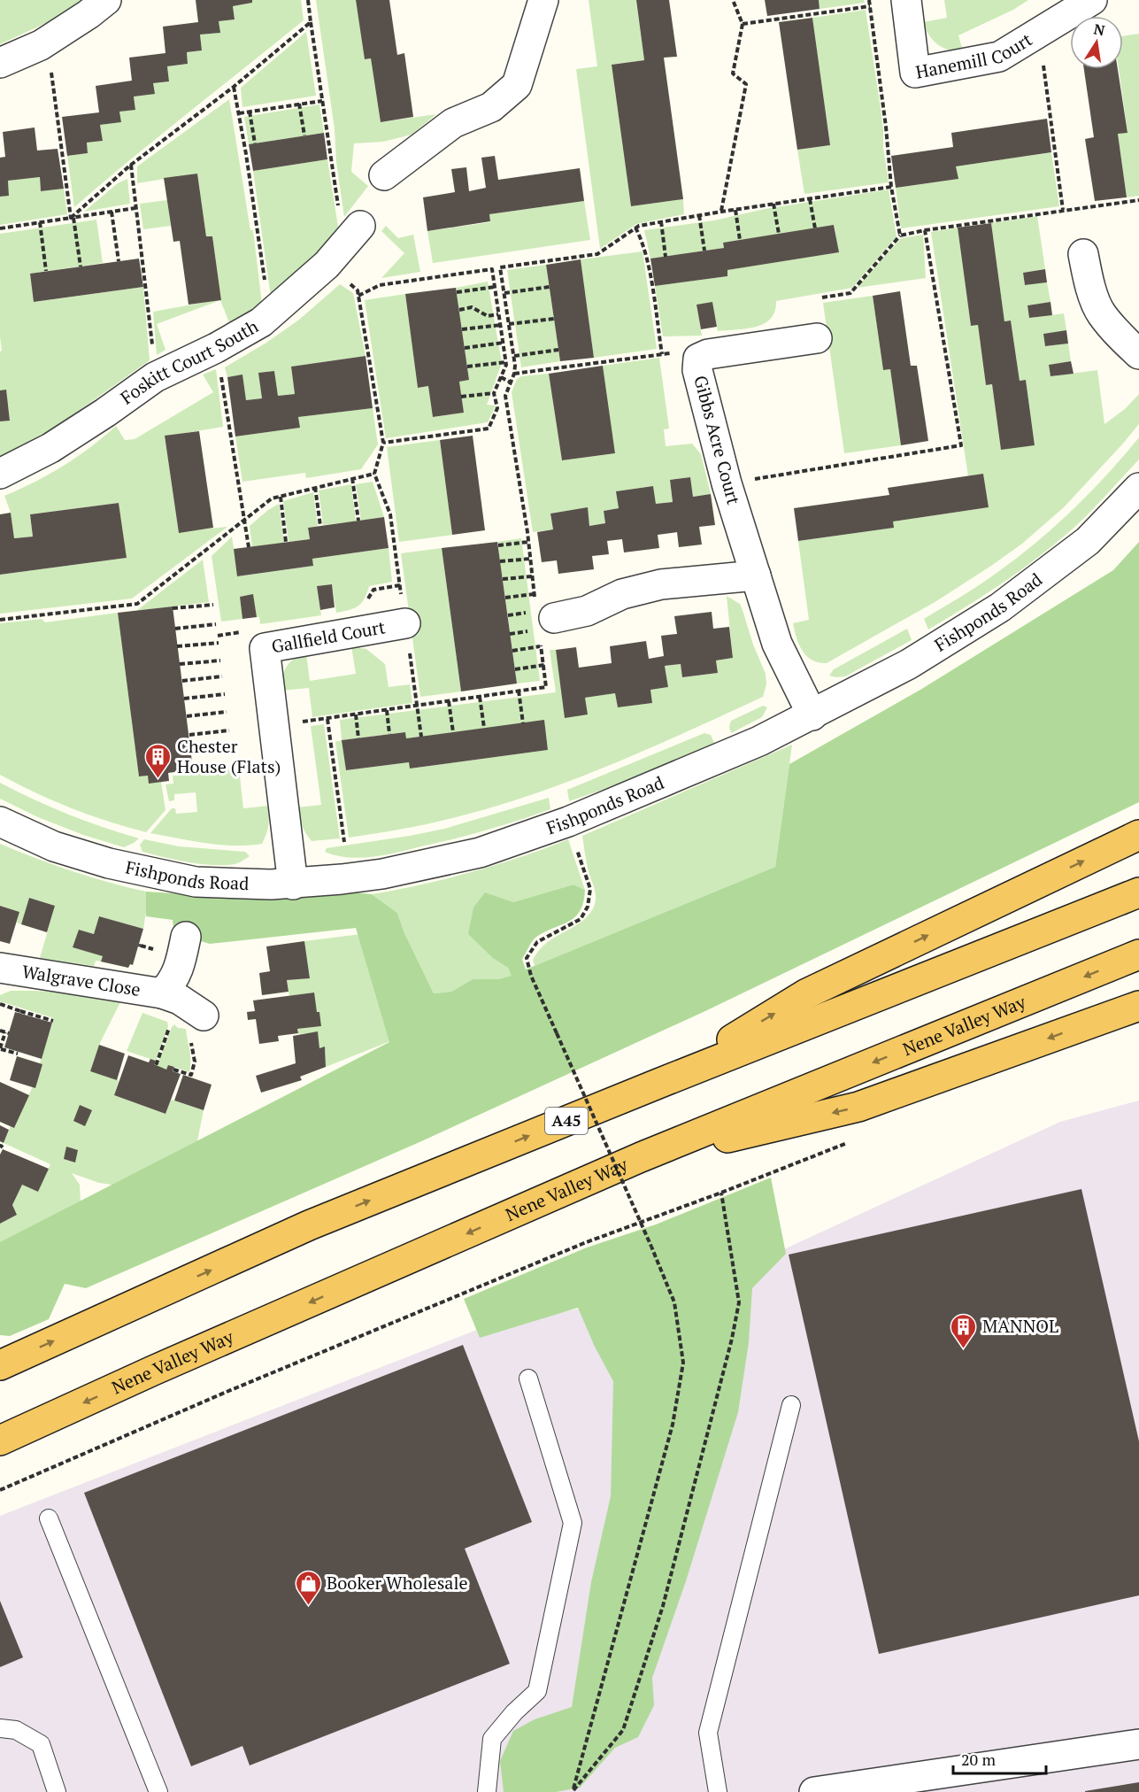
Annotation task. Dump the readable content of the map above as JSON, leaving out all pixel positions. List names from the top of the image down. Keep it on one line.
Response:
{"streets":{"highway":["Nene Valley Way","A45"],"street":["Hanemill Court","Foskitt Court South","Gibbs Acre Court","Fishponds Road","Gallfield Court","Walgrave Close"]},"crossings":[["Gibbs Acre Court","Fishponds Road"],["Fishponds Road","Gallfield Court"]],"places":{"building":["Chester House (Flats)","MANNOL"],"shop":["Booker Wholesale"]},"scale_bar":"20 m","north":"top"}
